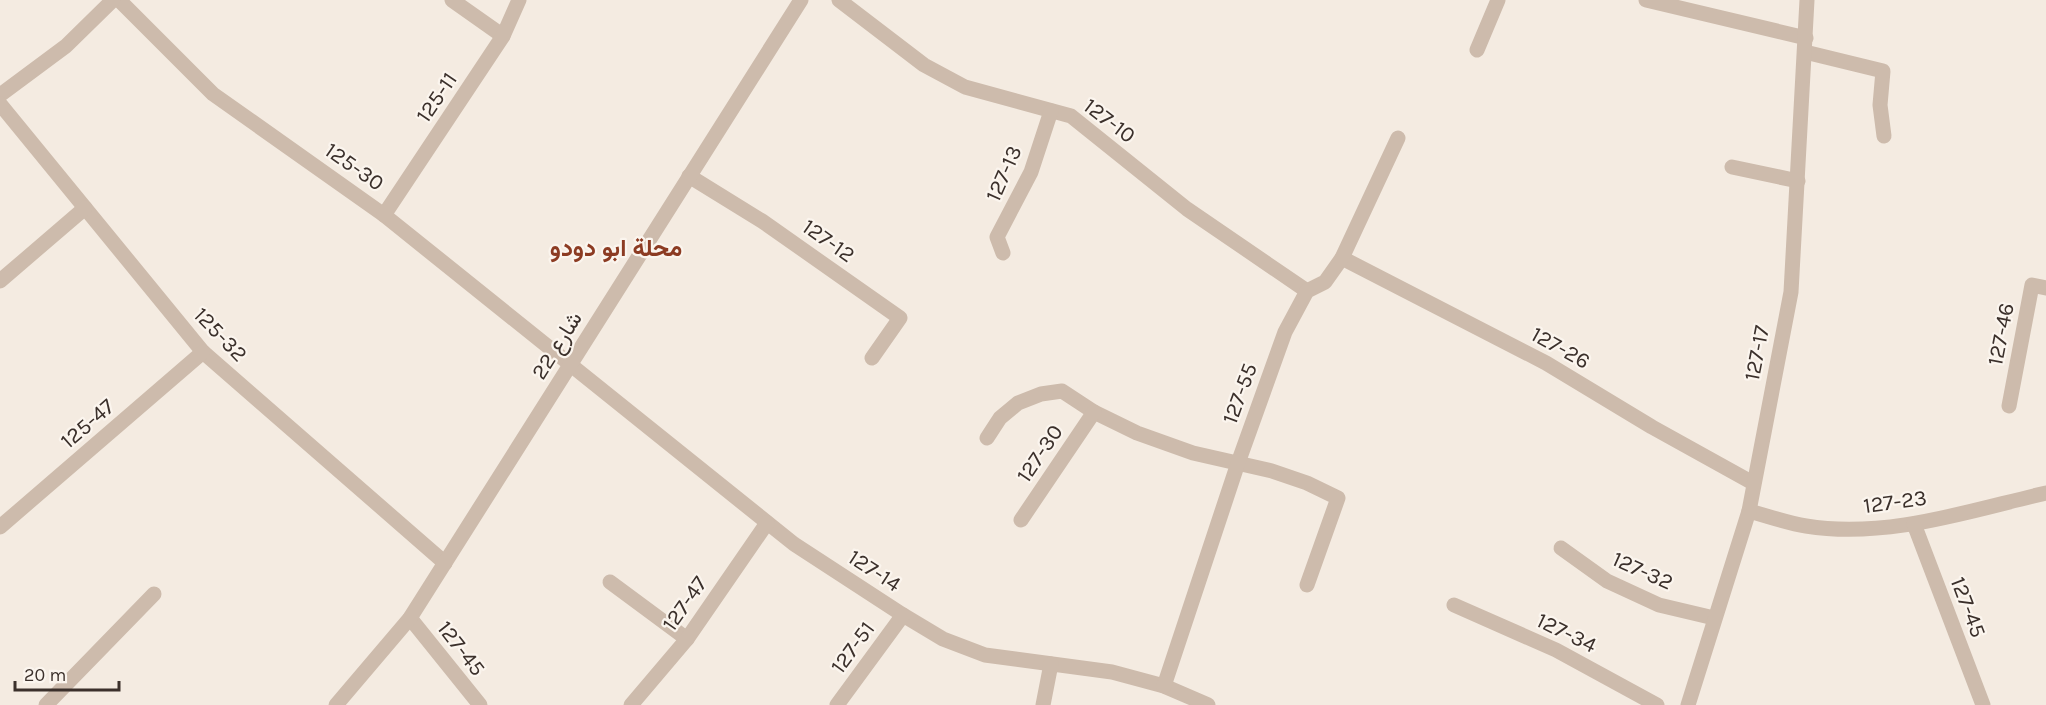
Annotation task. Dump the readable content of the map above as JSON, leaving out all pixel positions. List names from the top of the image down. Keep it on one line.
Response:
{"streets":{"street":["125-11","127-10","125-30","127-13","127-12","125-32","127-46","شارع 22","127-26","127-17","127-55","125-47","127-30","127-23","127-14","127-32","127-47","127-45","127-34","127-51"]},"crossings":[["125-11","125-30"],["127-10","127-13"],["127-10","127-55"],["125-30","شارع 22"],["125-30","127-14"],["127-12","شارع 22"],["125-32","شارع 22"],["125-32","125-47"],["شارع 22","127-14"],["شارع 22","127-45"],["127-26","127-17"],["127-26","127-55"],["127-17","127-23"],["127-17","127-32"],["127-55","127-14"],["127-23","127-45"],["127-14","127-47"],["127-14","127-51"]],"districts":["محلة ابو دودو"],"scale_bar":"20 m"}
